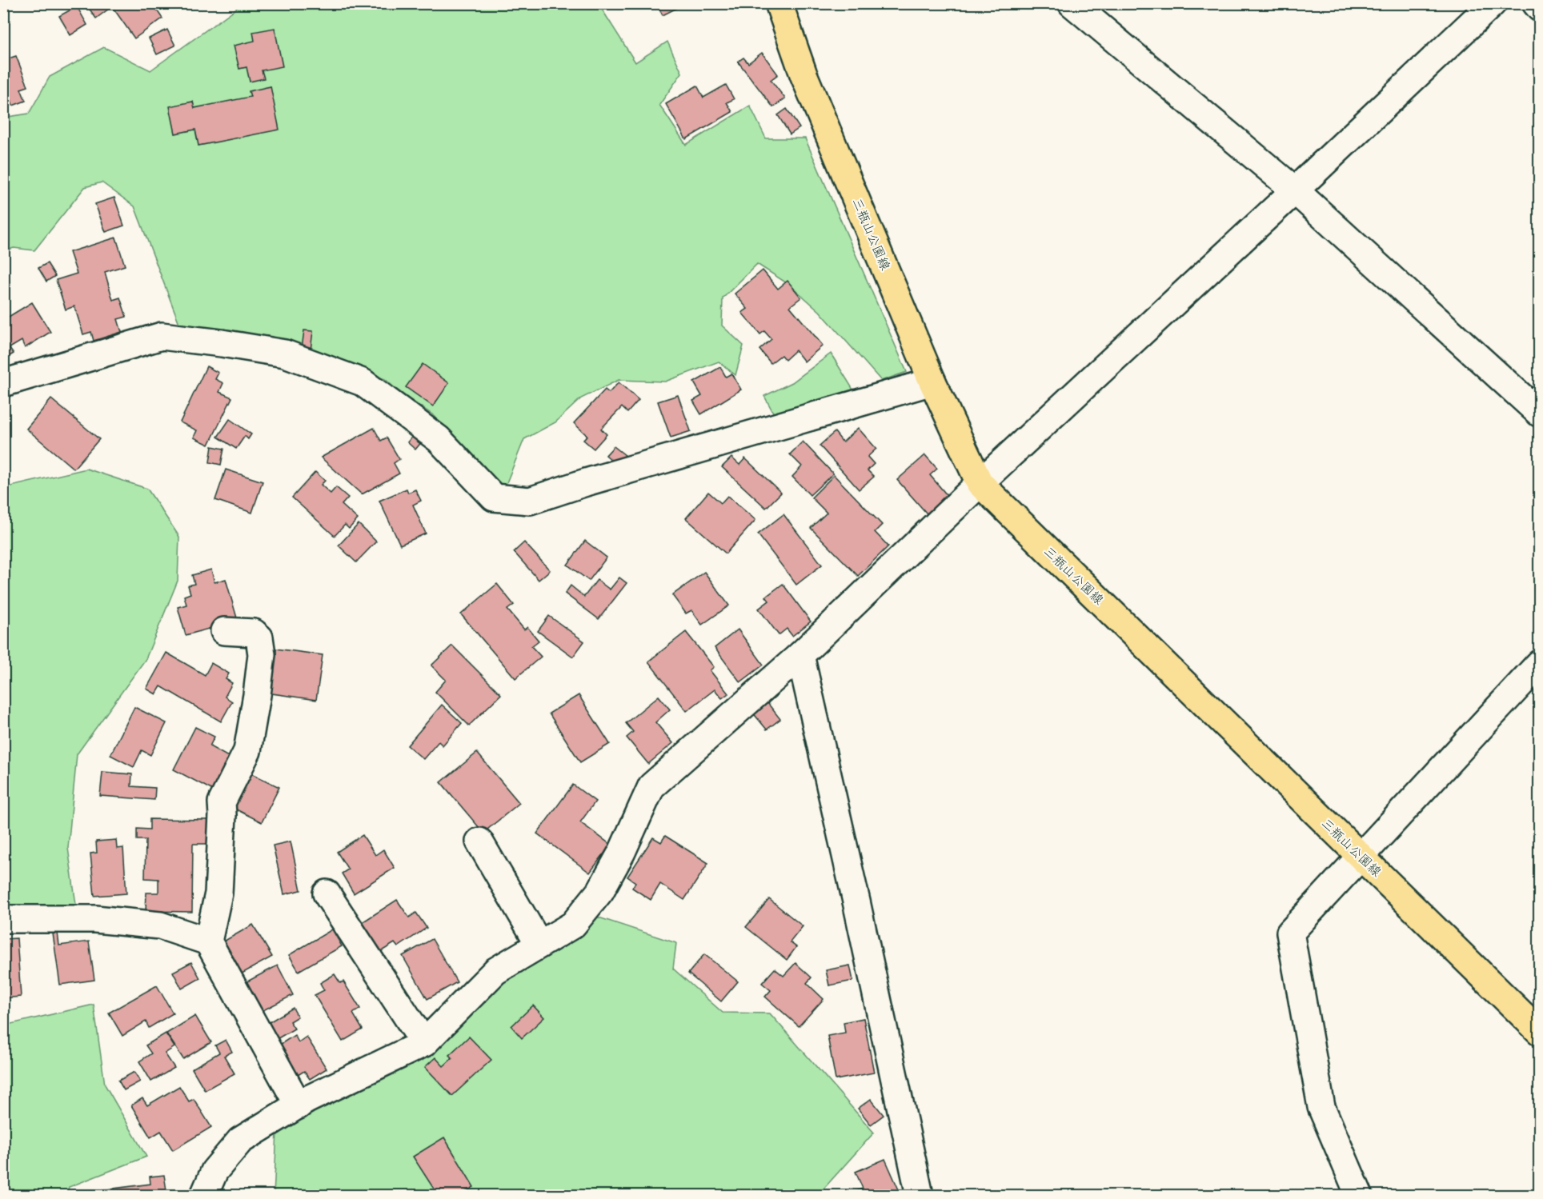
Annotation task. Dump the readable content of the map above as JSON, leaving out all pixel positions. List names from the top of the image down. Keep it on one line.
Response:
{"streets":{"main road":["三瓶山公園線"]}}
